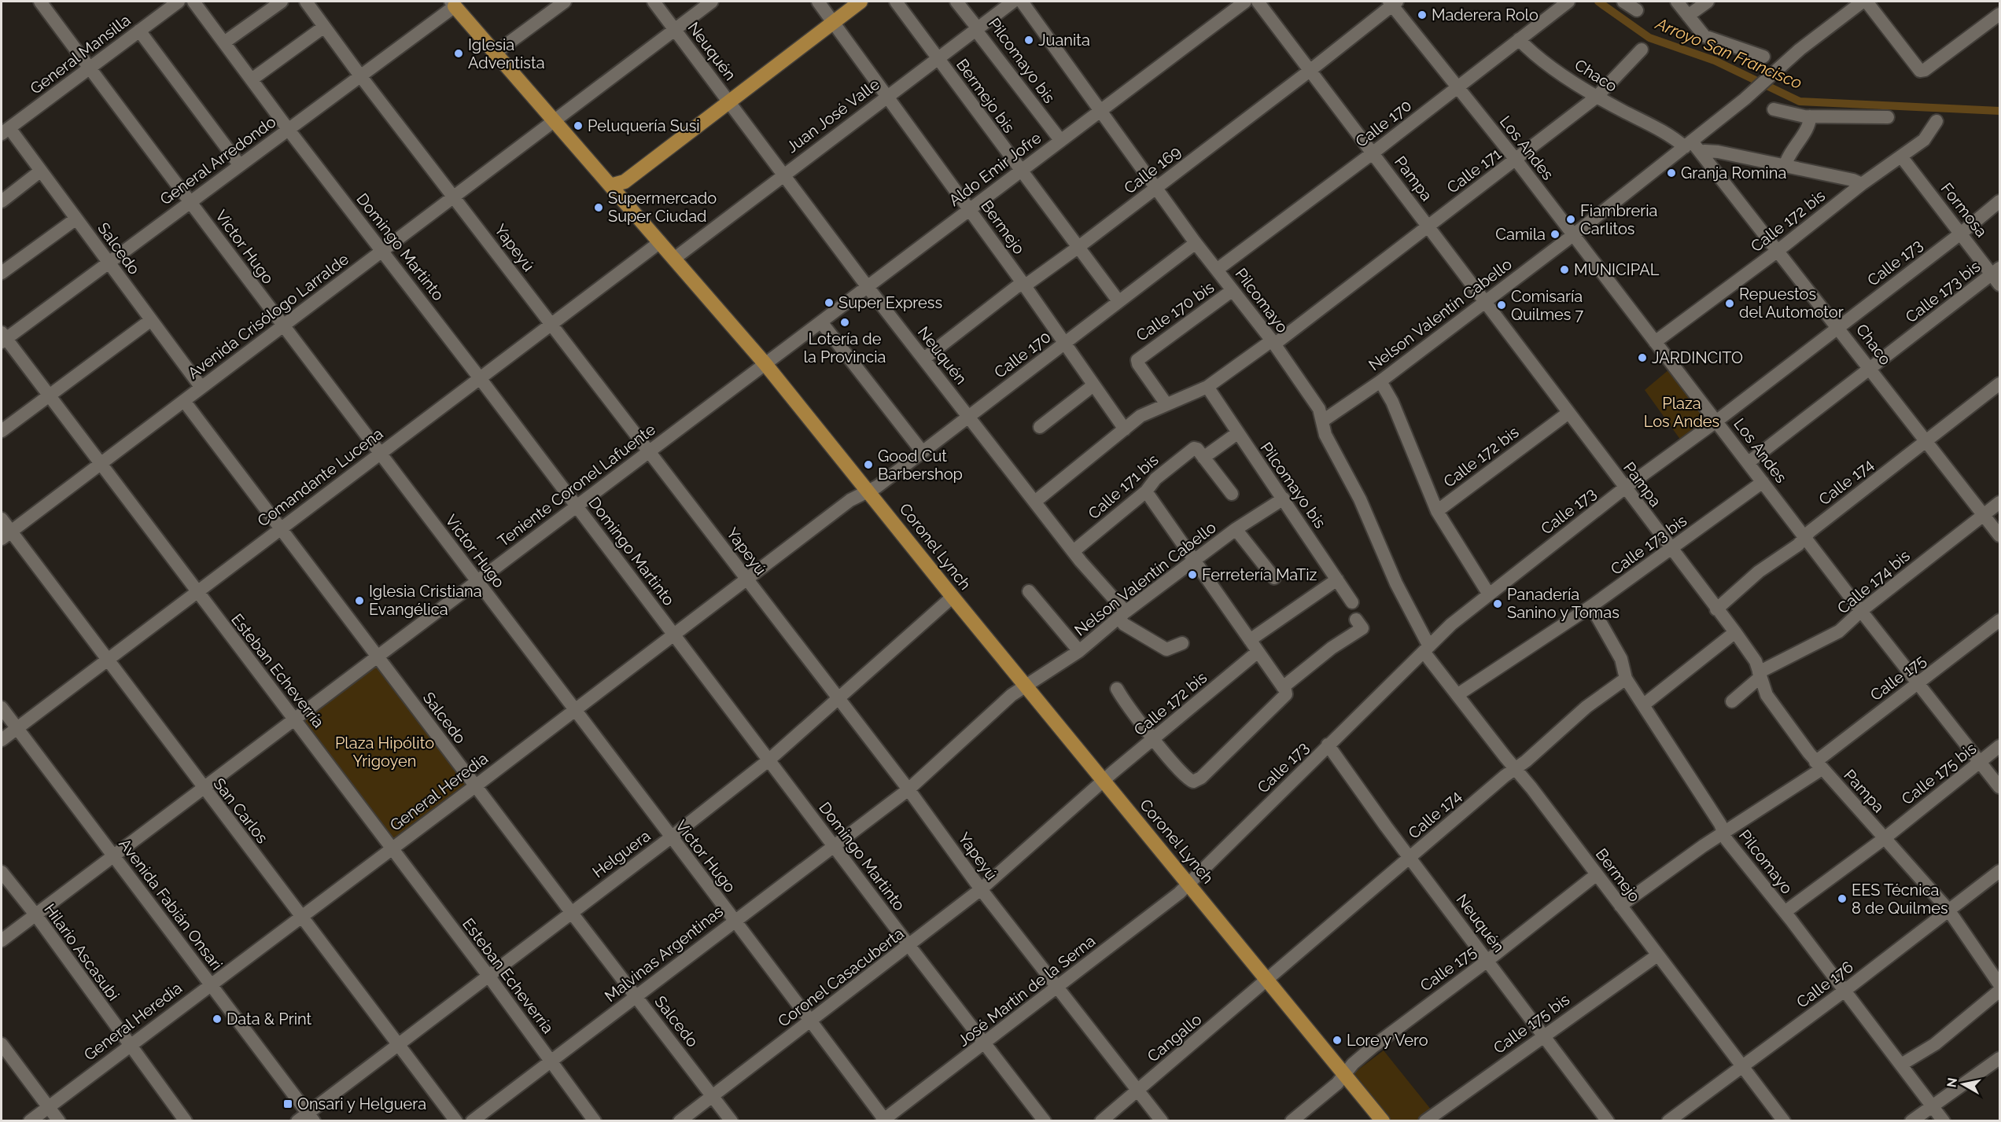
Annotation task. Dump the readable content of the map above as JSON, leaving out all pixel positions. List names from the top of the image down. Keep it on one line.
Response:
{"streets":{"main road":["Coronel Lynch"],"street":["Neuquén","General Mansilla","Pilcomayo bis","Chaco","Bermejo bis","Juan José Valle","Calle 170","Los Andes","General Arredondo","Aldo Emir Jofre","Calle 169","Calle 171","Pampa","Formosa","Calle 172 bis","Bermejo","Victor Hugo","Domingo Martinto","Yapeyú","Salcedo","Calle 173","Calle 173 bis","Pilcomayo","Calle 170 bis","Nelson Valentín Cabello","Avenida Crisólogo Larralde","Comandante Lucena","Calle 174","Teniente Coronel Lafuente","Calle 171 bis","Calle 174 bis","Esteban Echeverría","Calle 175","Calle 175 bis","General Heredia","San Carlos","Helguera","Avenida Fabián Onsari","Hilario Ascasubi","Malvinas Argentinas","Coronel Casacuberta","Calle 176","José Martín de la Serna","Cangallo"]},"crossings":[["Neuquén","Juan José Valle"],["Neuquén","Calle 170"],["Neuquén","Aldo Emir Jofre"],["Neuquén","Calle 169"],["Neuquén","Calle 171"],["Neuquén","Calle 173"],["Neuquén","Nelson Valentín Cabello"],["Neuquén","Avenida Crisólogo Larralde"],["Neuquén","Calle 174"],["Neuquén","Calle 171 bis"],["Neuquén","Calle 175"],["Neuquén","Calle 175 bis"],["General Mansilla","Victor Hugo"],["General Mansilla","Salcedo"],["Pilcomayo bis","Juan José Valle"],["Pilcomayo bis","Aldo Emir Jofre"],["Pilcomayo bis","Calle 171"],["Pilcomayo bis","Nelson Valentín Cabello"],["Pilcomayo bis","Calle 171 bis"],["Chaco","Calle 170"],["Chaco","Calle 171"],["Chaco","Calle 172 bis"],["Chaco","Calle 173"],["Chaco","Calle 173 bis"],["Chaco","Nelson Valentín Cabello"],["Chaco","Calle 174"],["Chaco","Calle 174 bis"],["Bermejo bis","Juan José Valle"],["Bermejo bis","Calle 170"],["Bermejo bis","Aldo Emir Jofre"],["Bermejo bis","Calle 169"],["Juan José Valle","Bermejo"],["Juan José Valle","Coronel Lynch"],["Calle 170","Los Andes"],["Calle 170","Pampa"],["Calle 170","Bermejo"],["Calle 170","Pilcomayo"],["Calle 170","Coronel Lynch"],["Calle 170","General Heredia"],["Los Andes","Calle 169"],["Los Andes","Calle 171"],["Los Andes","Calle 172 bis"],["Los Andes","Calle 173"],["Los Andes","Calle 173 bis"],["Los Andes","Nelson Valentín Cabello"],["Los Andes","Calle 174"],["Los Andes","Calle 174 bis"],["Los Andes","Calle 175"],["Los Andes","Calle 175 bis"],["General Arredondo","Victor Hugo"],["General Arredondo","Domingo Martinto"],["General Arredondo","Yapeyú"],["General Arredondo","Salcedo"],["General Arredondo","Coronel Lynch"],["General Arredondo","Esteban Echeverría"],["Aldo Emir Jofre","Bermejo"],["Aldo Emir Jofre","Pilcomayo"],["Aldo Emir Jofre","Teniente Coronel Lafuente"],["Aldo Emir Jofre","Coronel Lynch"],["Calle 169","Pampa"],["Calle 169","Bermejo"],["Calle 169","Pilcomayo"],["Calle 171","Pampa"],["Calle 171","Bermejo"],["Calle 171","Pilcomayo"],["Calle 171","Calle 170 bis"],["Pampa","Calle 172 bis"],["Pampa","Calle 173"],["Pampa","Calle 173 bis"],["Pampa","Nelson Valentín Cabello"],["Pampa","Calle 174"],["Pampa","Calle 174 bis"],["Pampa","Calle 175"],["Pampa","Calle 175 bis"],["Pampa","Calle 176"],["Formosa","Calle 172 bis"],["Formosa","Calle 173"],["Formosa","Calle 173 bis"],["Calle 172 bis","Coronel Lynch"],["Calle 172 bis","Coronel Casacuberta"],["Bermejo","Calle 173"],["Bermejo","Calle 173 bis"],["Bermejo","Pilcomayo"],["Bermejo","Calle 174"],["Bermejo","Calle 175"],["Bermejo","Calle 175 bis"],["Bermejo","Calle 176"],["Victor Hugo","Avenida Crisólogo Larralde"],["Victor Hugo","Comandante Lucena"],["Victor Hugo","Teniente Coronel Lafuente"],["Victor Hugo","General Heredia"],["Victor Hugo","Helguera"],["Victor Hugo","Malvinas Argentinas"],["Victor Hugo","Coronel Casacuberta"],["Victor Hugo","José Martín de la Serna"],["Domingo Martinto","Avenida Crisólogo Larralde"],["Domingo Martinto","Comandante Lucena"],["Domingo Martinto","Teniente Coronel Lafuente"],["Domingo Martinto","General Heredia"],["Domingo Martinto","Helguera"],["Domingo Martinto","Malvinas Argentinas"],["Domingo Martinto","Coronel Casacuberta"],["Domingo Martinto","José Martín de la Serna"],["Yapeyú","Avenida Crisólogo Larralde"],["Yapeyú","Comandante Lucena"],["Yapeyú","Teniente Coronel Lafuente"],["Yapeyú","General Heredia"],["Yapeyú","Helguera"],["Yapeyú","Malvinas Argentinas"],["Yapeyú","Coronel Casacuberta"],["Yapeyú","José Martín de la Serna"],["Yapeyú","Cangallo"],["Salcedo","Avenida Crisólogo Larralde"],["Salcedo","Comandante Lucena"],["Salcedo","Teniente Coronel Lafuente"],["Salcedo","General Heredia"],["Salcedo","Helguera"],["Salcedo","Malvinas Argentinas"],["Salcedo","Coronel Casacuberta"],["Calle 173","Pilcomayo"],["Calle 173","Coronel Lynch"],["Calle 173","José Martín de la Serna"],["Calle 173 bis","Pilcomayo"],["Pilcomayo","Calle 170 bis"],["Pilcomayo","Nelson Valentín Cabello"],["Pilcomayo","Calle 174"],["Pilcomayo","Calle 175"],["Pilcomayo","Calle 175 bis"],["Pilcomayo","Calle 176"],["Nelson Valentín Cabello","Coronel Lynch"],["Nelson Valentín Cabello","Malvinas Argentinas"],["Avenida Crisólogo Larralde","Coronel Lynch"],["Avenida Crisólogo Larralde","Esteban Echeverría"],["Avenida Crisólogo Larralde","San Carlos"],["Comandante Lucena","Coronel Lynch"],["Comandante Lucena","Esteban Echeverría"],["Comandante Lucena","San Carlos"],["Comandante Lucena","Avenida Fabián Onsari"],["Calle 174","Coronel Lynch"],["Calle 174","Cangallo"],["Teniente Coronel Lafuente","Coronel Lynch"],["Teniente Coronel Lafuente","Esteban Echeverría"],["Teniente Coronel Lafuente","San Carlos"],["Teniente Coronel Lafuente","Avenida Fabián Onsari"],["Teniente Coronel Lafuente","Hilario Ascasubi"],["Coronel Lynch","Calle 175"],["Coronel Lynch","General Heredia"],["Coronel Lynch","Helguera"],["Coronel Lynch","Malvinas Argentinas"],["Coronel Lynch","Coronel Casacuberta"],["Coronel Lynch","José Martín de la Serna"],["Coronel Lynch","Cangallo"],["Esteban Echeverría","General Heredia"],["Esteban Echeverría","Helguera"],["Esteban Echeverría","Malvinas Argentinas"],["General Heredia","San Carlos"],["General Heredia","Avenida Fabián Onsari"],["General Heredia","Hilario Ascasubi"],["San Carlos","Helguera"],["Helguera","Avenida Fabián Onsari"]],"water":["Arroyo San Francisco"],"parks":["Plaza Los Andes","Plaza Hipólito Yrigoyen"],"places":{"other":["Maderera Rolo","Juanita","Iglesia Adventista","Peluquería Susi","Granja Romina","Supermercado Super Ciudad","Fiambreria Carlitos","Camila","MUNICIPAL","Super Express","Repuestos del Automotor","Comisaría Quilmes 7","Lotería de la Provincia","JARDINCITO","Good Cut Barbershop","Ferretería MaTiz","Iglesia Cristiana Evangélica","Panadería Sanino y Tomas","EES Técnica 8 de Quilmes","Data & Print","Lore y Vero"],"transit":["Onsari y Helguera"]},"north":"left"}
